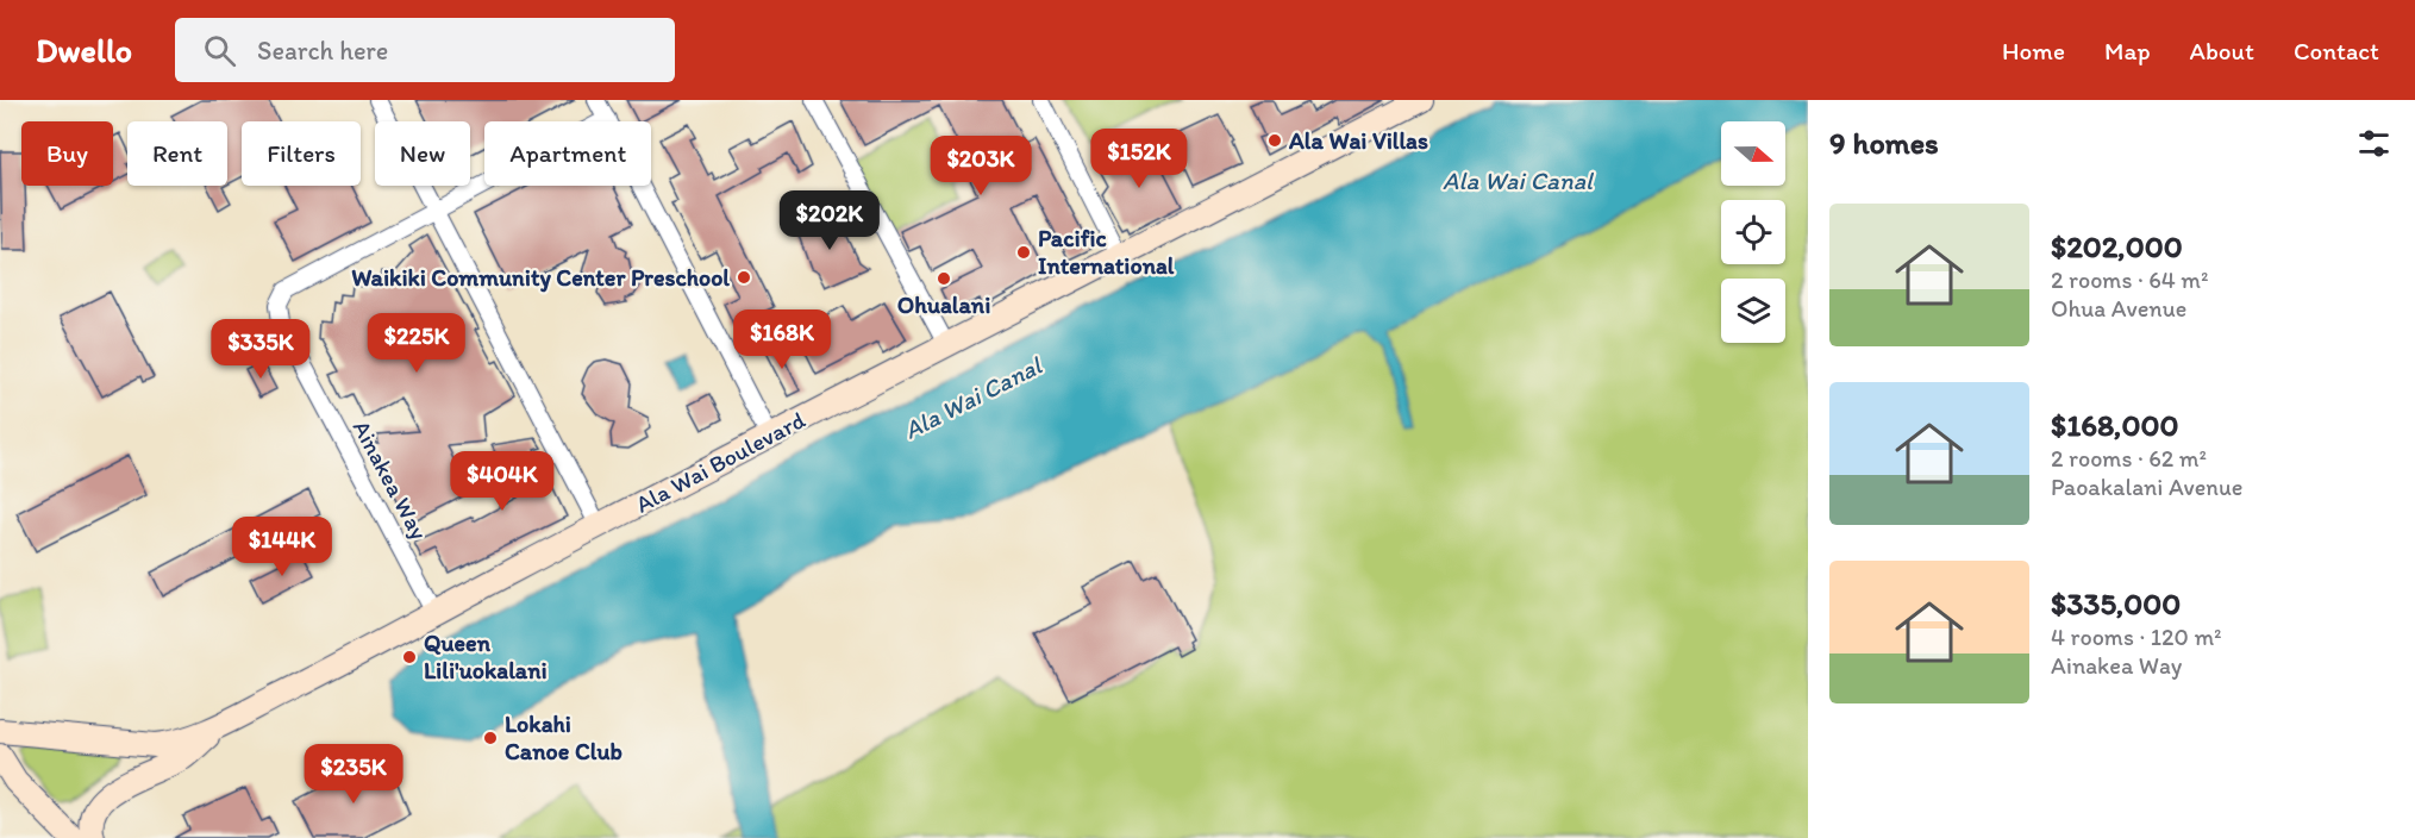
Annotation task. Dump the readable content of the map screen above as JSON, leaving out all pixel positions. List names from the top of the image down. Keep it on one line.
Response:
{"streets":{"main road":["Ala Wai Boulevard"],"street":["Ainakea Way"]},"crossings":[["Ala Wai Boulevard","Ainakea Way"]],"water":["Ala Wai Canal"],"places":["Ala Wai Villas","Pacific International","Waikiki Community Center Preschool","Ohualani","Queen Lili'uokalani","Lokahi Canoe Club"],"north":"right","page":{"header":"Dwello","search":"Search here","nav":["Home","Map","About","Contact"],"heading":"9 homes","chip":["Buy","Rent","Filters","New","Apartment"],"price":["$152K","$203K","$202K","$168K","$225K","$335K","$404K","$144K","$235K"],"list":[{"name":"$202,000","note":"2 rooms · 64 m² · Ohua Avenue"},{"name":"$168,000","note":"2 rooms · 62 m² · Paoakalani Avenue"},{"name":"$335,000","note":"4 rooms · 120 m² · Ainakea Way"}]}}
